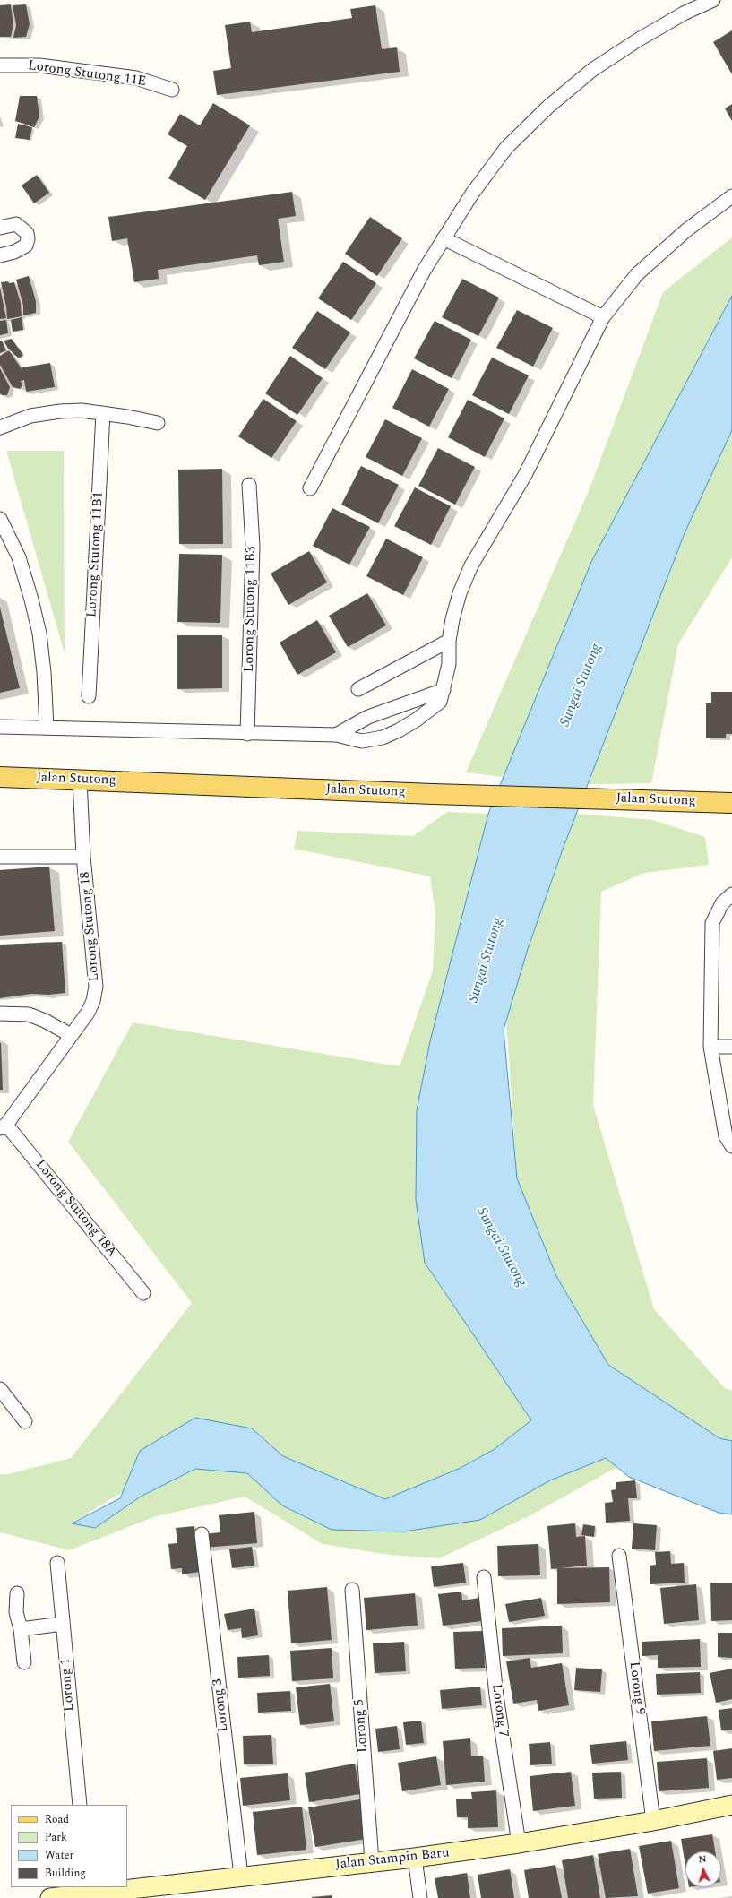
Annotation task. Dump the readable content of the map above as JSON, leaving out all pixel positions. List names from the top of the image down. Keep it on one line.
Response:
{"streets":{"main road":["Jalan Stutong"],"street":["Lorong Stutong 11E","Lorong Stutong 11B1","Lorong Stutong 11B3","Lorong Stutong 18","Lorong Stutong 18A","Lorong 1","Lorong 9","Lorong 3","Lorong 7","Lorong 5","Jalan Stampin Baru"]},"crossings":[["Jalan Stutong","Lorong Stutong 18"],["Lorong Stutong 18","Lorong Stutong 18A"],["Lorong 9","Jalan Stampin Baru"],["Lorong 3","Jalan Stampin Baru"],["Lorong 7","Jalan Stampin Baru"],["Lorong 5","Jalan Stampin Baru"]],"water":["Sungai Stutong"],"legend":["Road","Park","Water","Building"],"north":"top"}
